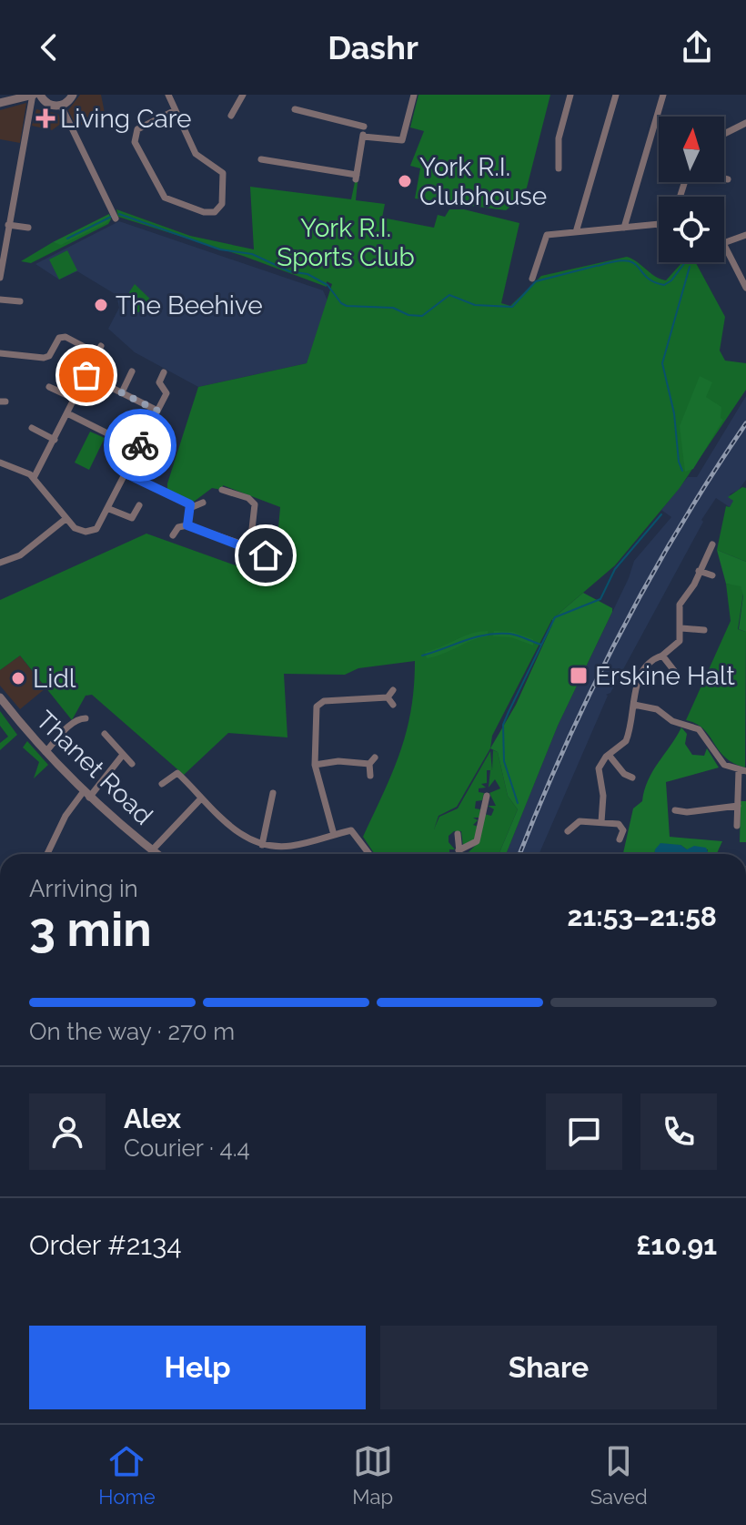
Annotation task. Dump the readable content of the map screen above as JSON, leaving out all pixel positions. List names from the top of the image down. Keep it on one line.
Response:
{"streets":{"street":["Thanet Road"]},"parks":["York R.I. Sports Club"],"places":{"health":["Living Care"],"other":["York R.I. Clubhouse","The Beehive","Lidl"],"transit":["Erskine Halt"]},"north":"top","page":{"header":"Dashr","heading":["3 min","Arriving in","21:53–21:58"],"panel":["Alex","Courier · 4.4","Order #2134","£10.91"],"bar":"On the way · 270 m","buttons":["Help","Share"],"tabs":["Home","Map","Saved"]}}
